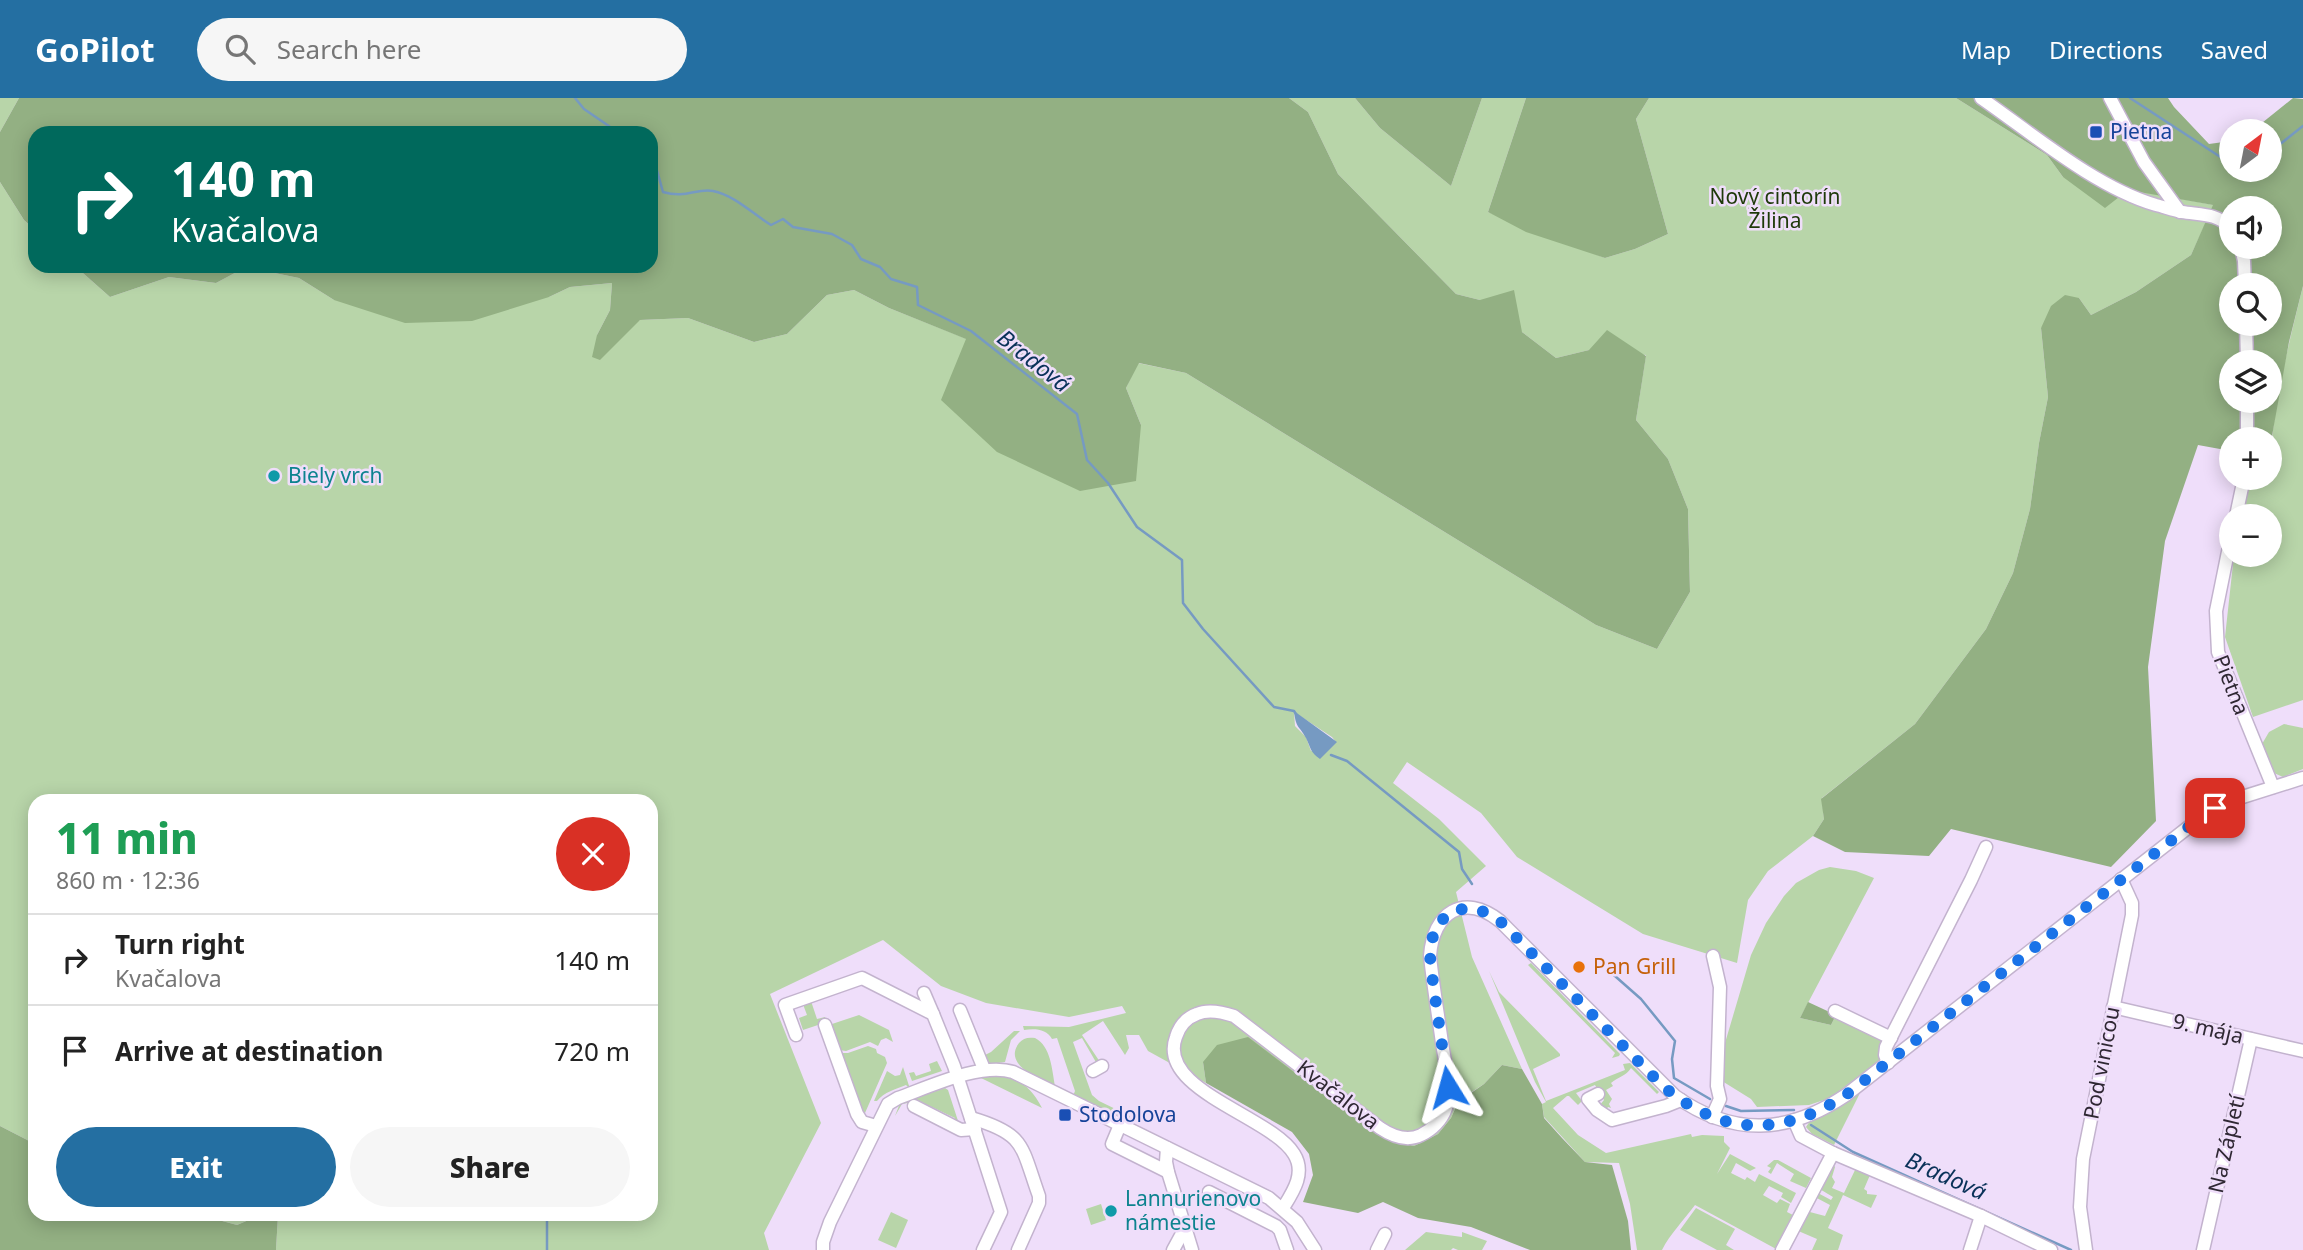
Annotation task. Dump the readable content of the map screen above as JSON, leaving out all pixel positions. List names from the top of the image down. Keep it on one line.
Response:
{"streets":{"street":["Pietna","9. mája","Pod vinicou","Kvačalova","Na Zápletí"]},"crossings":[["Pietna","Kvačalova"],["9. mája","Pod vinicou"],["9. mája","Na Zápletí"],["Pod vinicou","Kvačalova"]],"water":["Bradová"],"parks":["Nový cintorín Žilina"],"places":{"transit":["Pietna","Stodolova"],"other":["Biely vrch","Pan Grill","Lannurienovo námestie"]},"north":"top right","page":{"header":"GoPilot","search":"Search here","nav":["Map","Directions","Saved"],"map_buttons":["+","−"],"turn":["140 m","Kvačalova"],"heading":["11 min","860 m · 12:36"],"list":[{"name":"Turn right","note":"Kvačalova","value":"140 m"},{"name":"Arrive at destination","value":"720 m"}],"buttons":["Exit","Share"]}}
